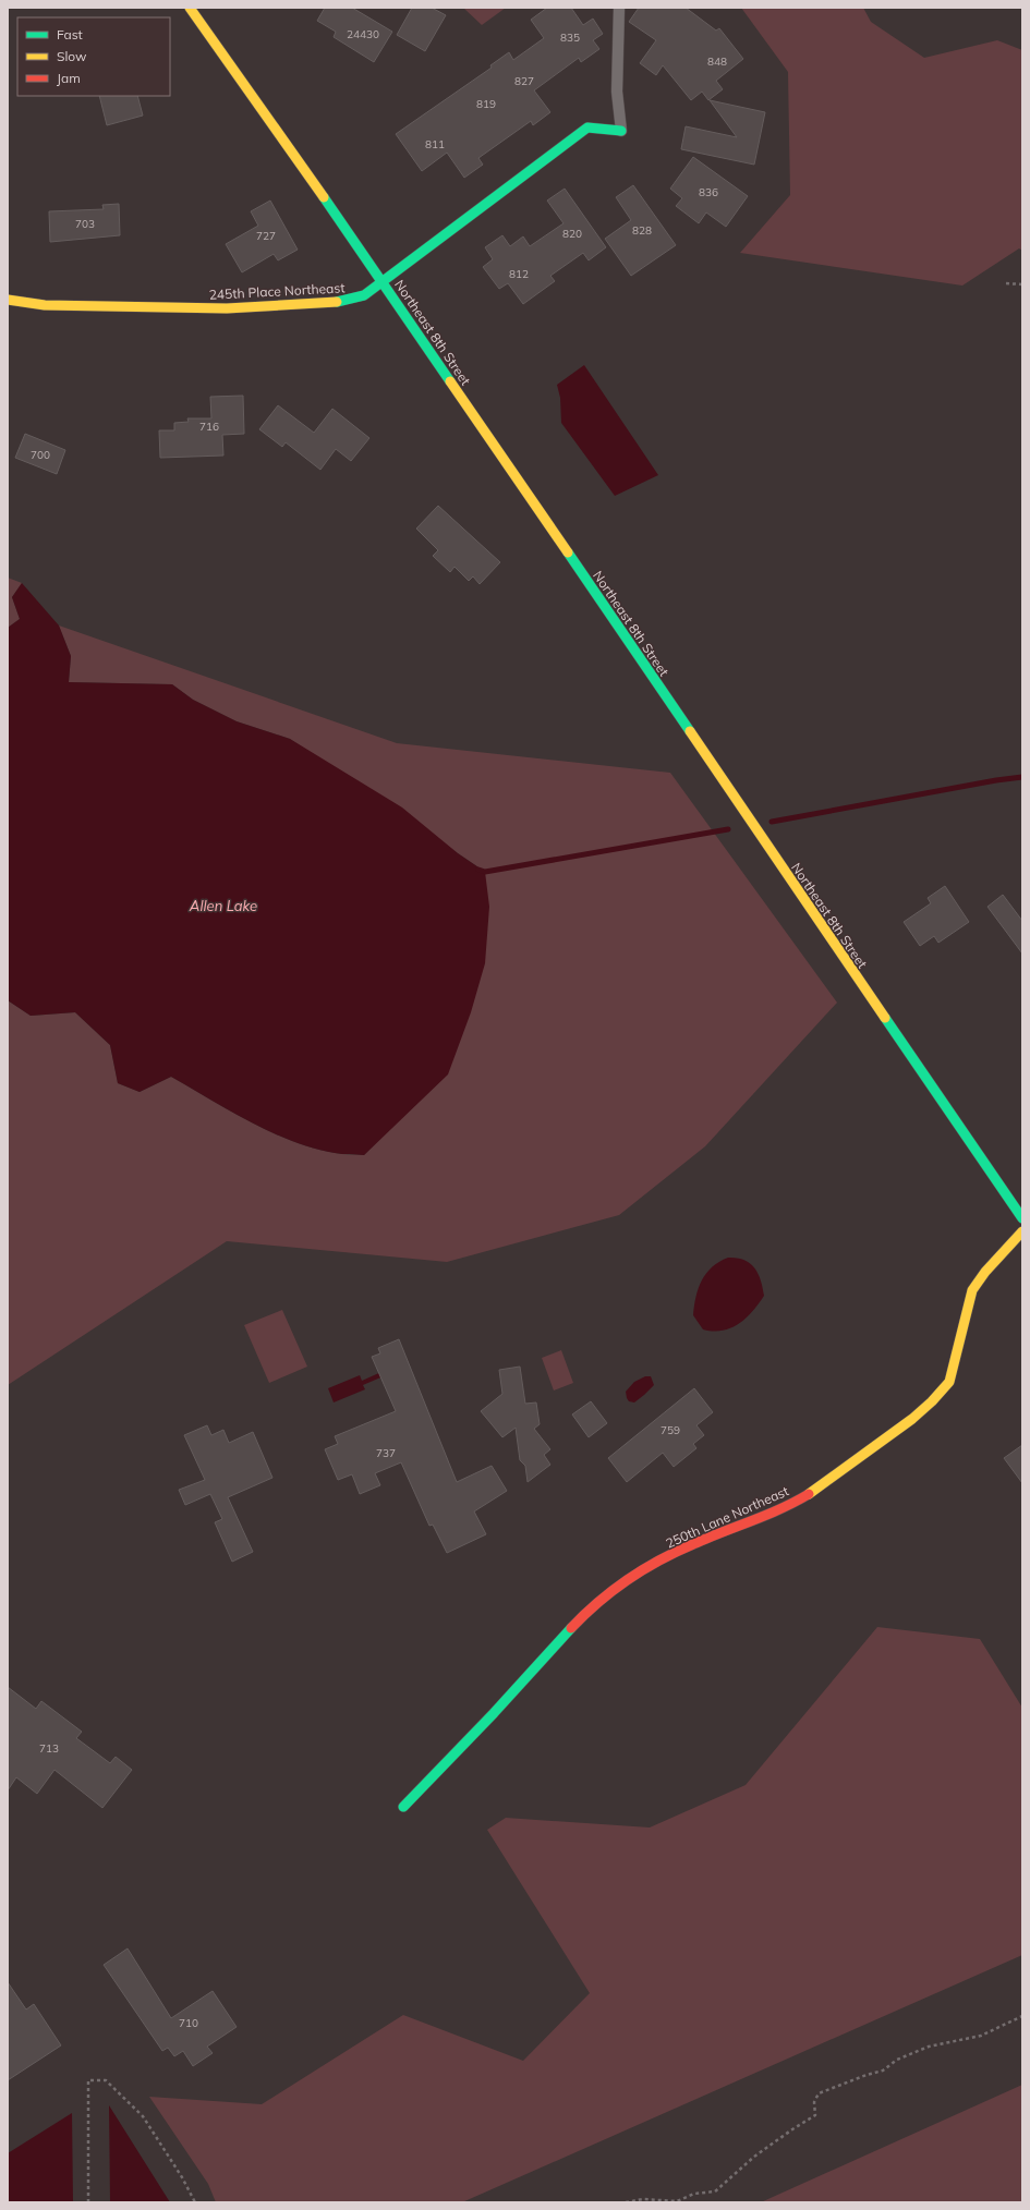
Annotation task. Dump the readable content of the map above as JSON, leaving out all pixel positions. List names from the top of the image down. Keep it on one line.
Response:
{"streets":{"street":["245th Place Northeast","Northeast 8th Street","250th Lane Northeast"]},"crossings":[["245th Place Northeast","Northeast 8th Street"]],"water":["Allen Lake"],"house_numbers":["24430","835","848","827","819","811","836","703","828","820","727","812","716","700","759","737","713","710"],"legend":["Fast","Slow","Jam"]}
